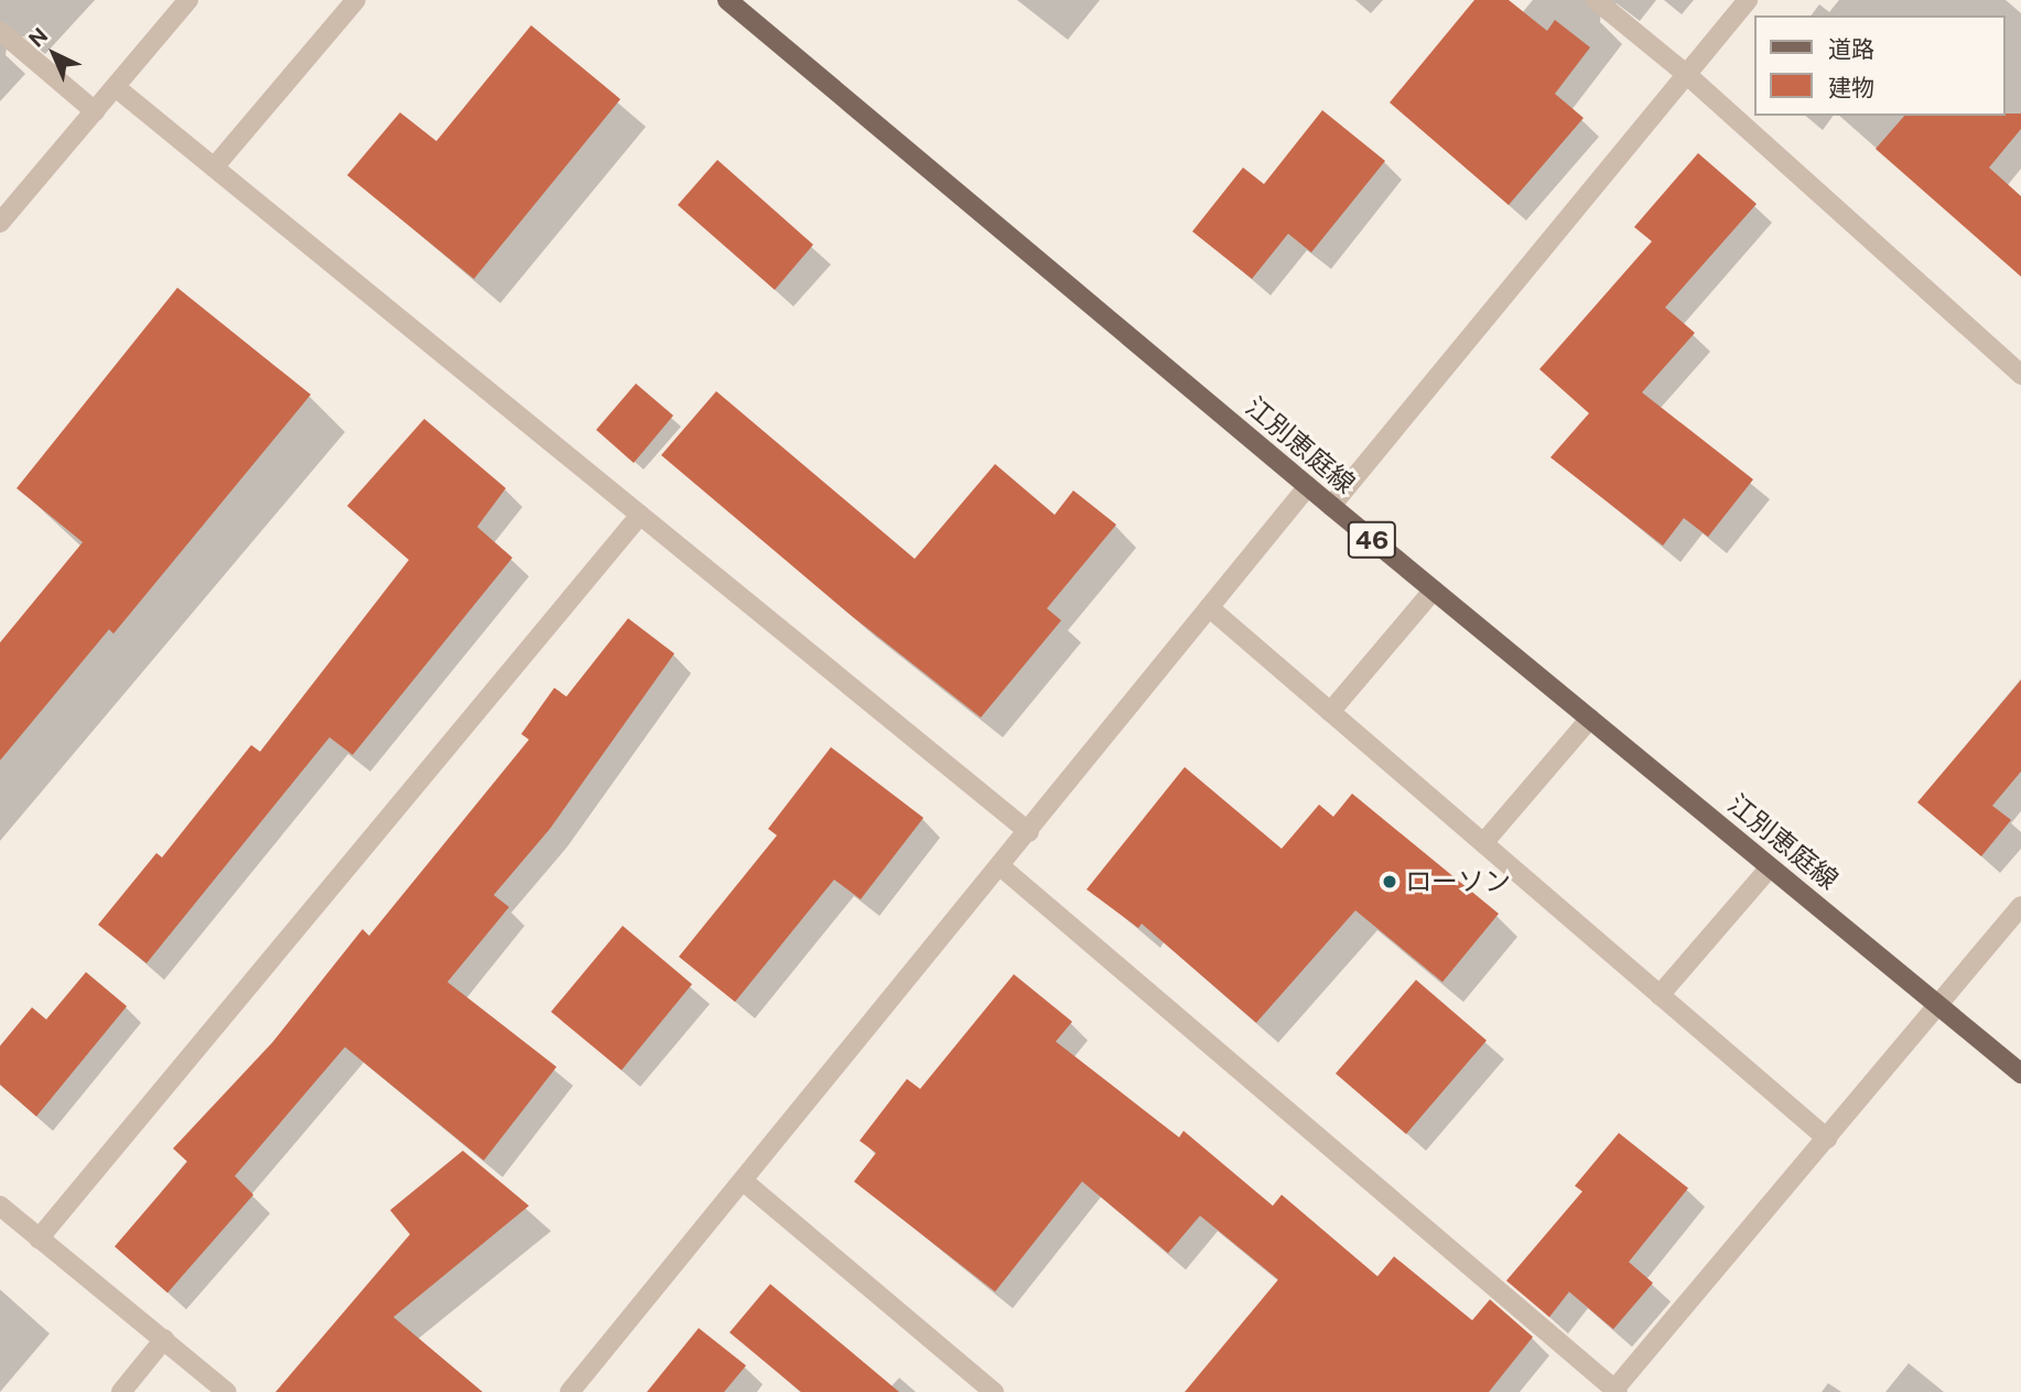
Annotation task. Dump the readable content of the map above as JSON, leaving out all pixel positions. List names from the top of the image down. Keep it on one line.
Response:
{"streets":{"main road":["江別恵庭線","46"]},"places":["ローソン"],"legend":["道路","建物"],"north":"top left"}
